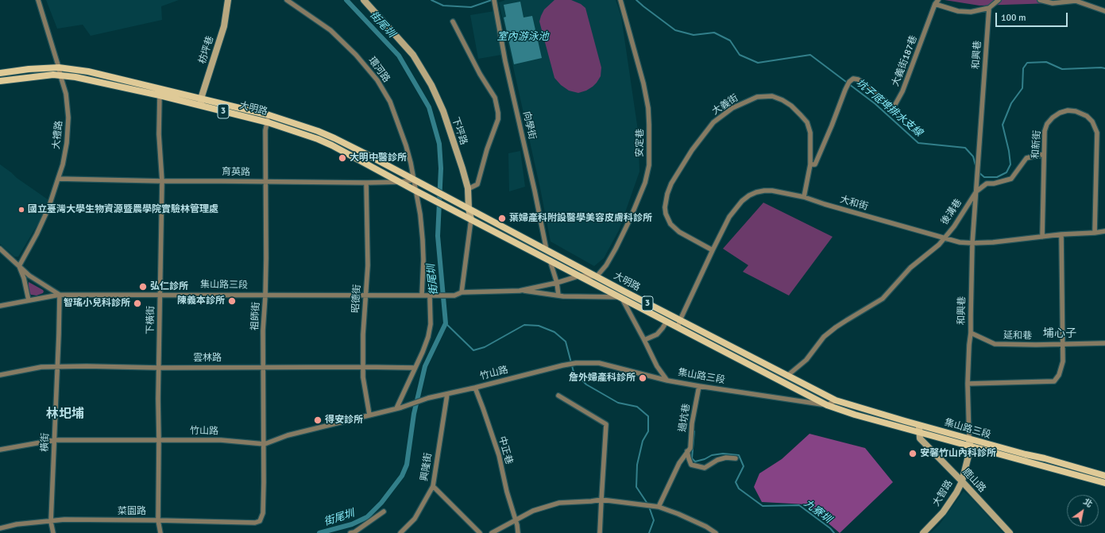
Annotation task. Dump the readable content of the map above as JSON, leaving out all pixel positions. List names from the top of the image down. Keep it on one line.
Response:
{"streets":{"main road":["大明路","3","集山路三段"],"street":["枋坪巷","和興巷","大義街187巷","環河路","大義街","向學街","下坪路","大禮路","安定巷","和新街","育英路","大和街","後溝巷","昭德街","祖師街","下橫街","延和巷","雲林路","竹山路","過坑巷","橫街","中正巷","興隆街","鹿山路","大智路","菜園路"]},"crossings":[["枋坪巷","大明路"],["和興巷","大和街"],["和興巷","後溝巷"],["和興巷","集山路三段"],["和興巷","延和巷"],["和興巷","大智路"],["大義街187巷","大義街"],["環河路","大明路"],["環河路","育英路"],["環河路","集山路三段"],["大義街","大和街"],["大明路","向學街"],["大明路","下坪路"],["大明路","大禮路"],["大明路","安定巷"],["大明路","育英路"],["大明路","大和街"],["大明路","後溝巷"],["大明路","集山路三段"],["大明路","祖師街"],["大明路","下橫街"],["下坪路","集山路三段"],["大禮路","育英路"],["和新街","大和街"],["和新街","後溝巷"],["育英路","昭德街"],["育英路","祖師街"],["育英路","下橫街"],["大和街","後溝巷"],["集山路三段","昭德街"],["集山路三段","祖師街"],["集山路三段","下橫街"],["集山路三段","竹山路"],["集山路三段","過坑巷"],["集山路三段","橫街"],["集山路三段","鹿山路"],["集山路三段","大智路"],["昭德街","雲林路"],["昭德街","竹山路"],["祖師街","雲林路"],["祖師街","竹山路"],["祖師街","菜園路"],["下橫街","雲林路"],["下橫街","竹山路"],["下橫街","菜園路"],["雲林路","橫街"],["竹山路","橫街"],["竹山路","中正巷"],["竹山路","興隆街"],["橫街","菜園路"],["鹿山路","大智路"]],"districts":["埔心子","林圯埔"],"water":["街尾圳","室內游泳池","坑子底埤排水支線","九寮圳"],"places":["大明中醫診所","國立臺灣大學生物資源暨農學院實驗林管理處","葉婦產科附設醫學美容皮膚科診所","弘仁診所","陳義本診所","智瑤小兒科診所","詹外婦產科診所","得安診所","安馨竹山內科診所"],"scale_bar":"100 m","north":"top right"}
